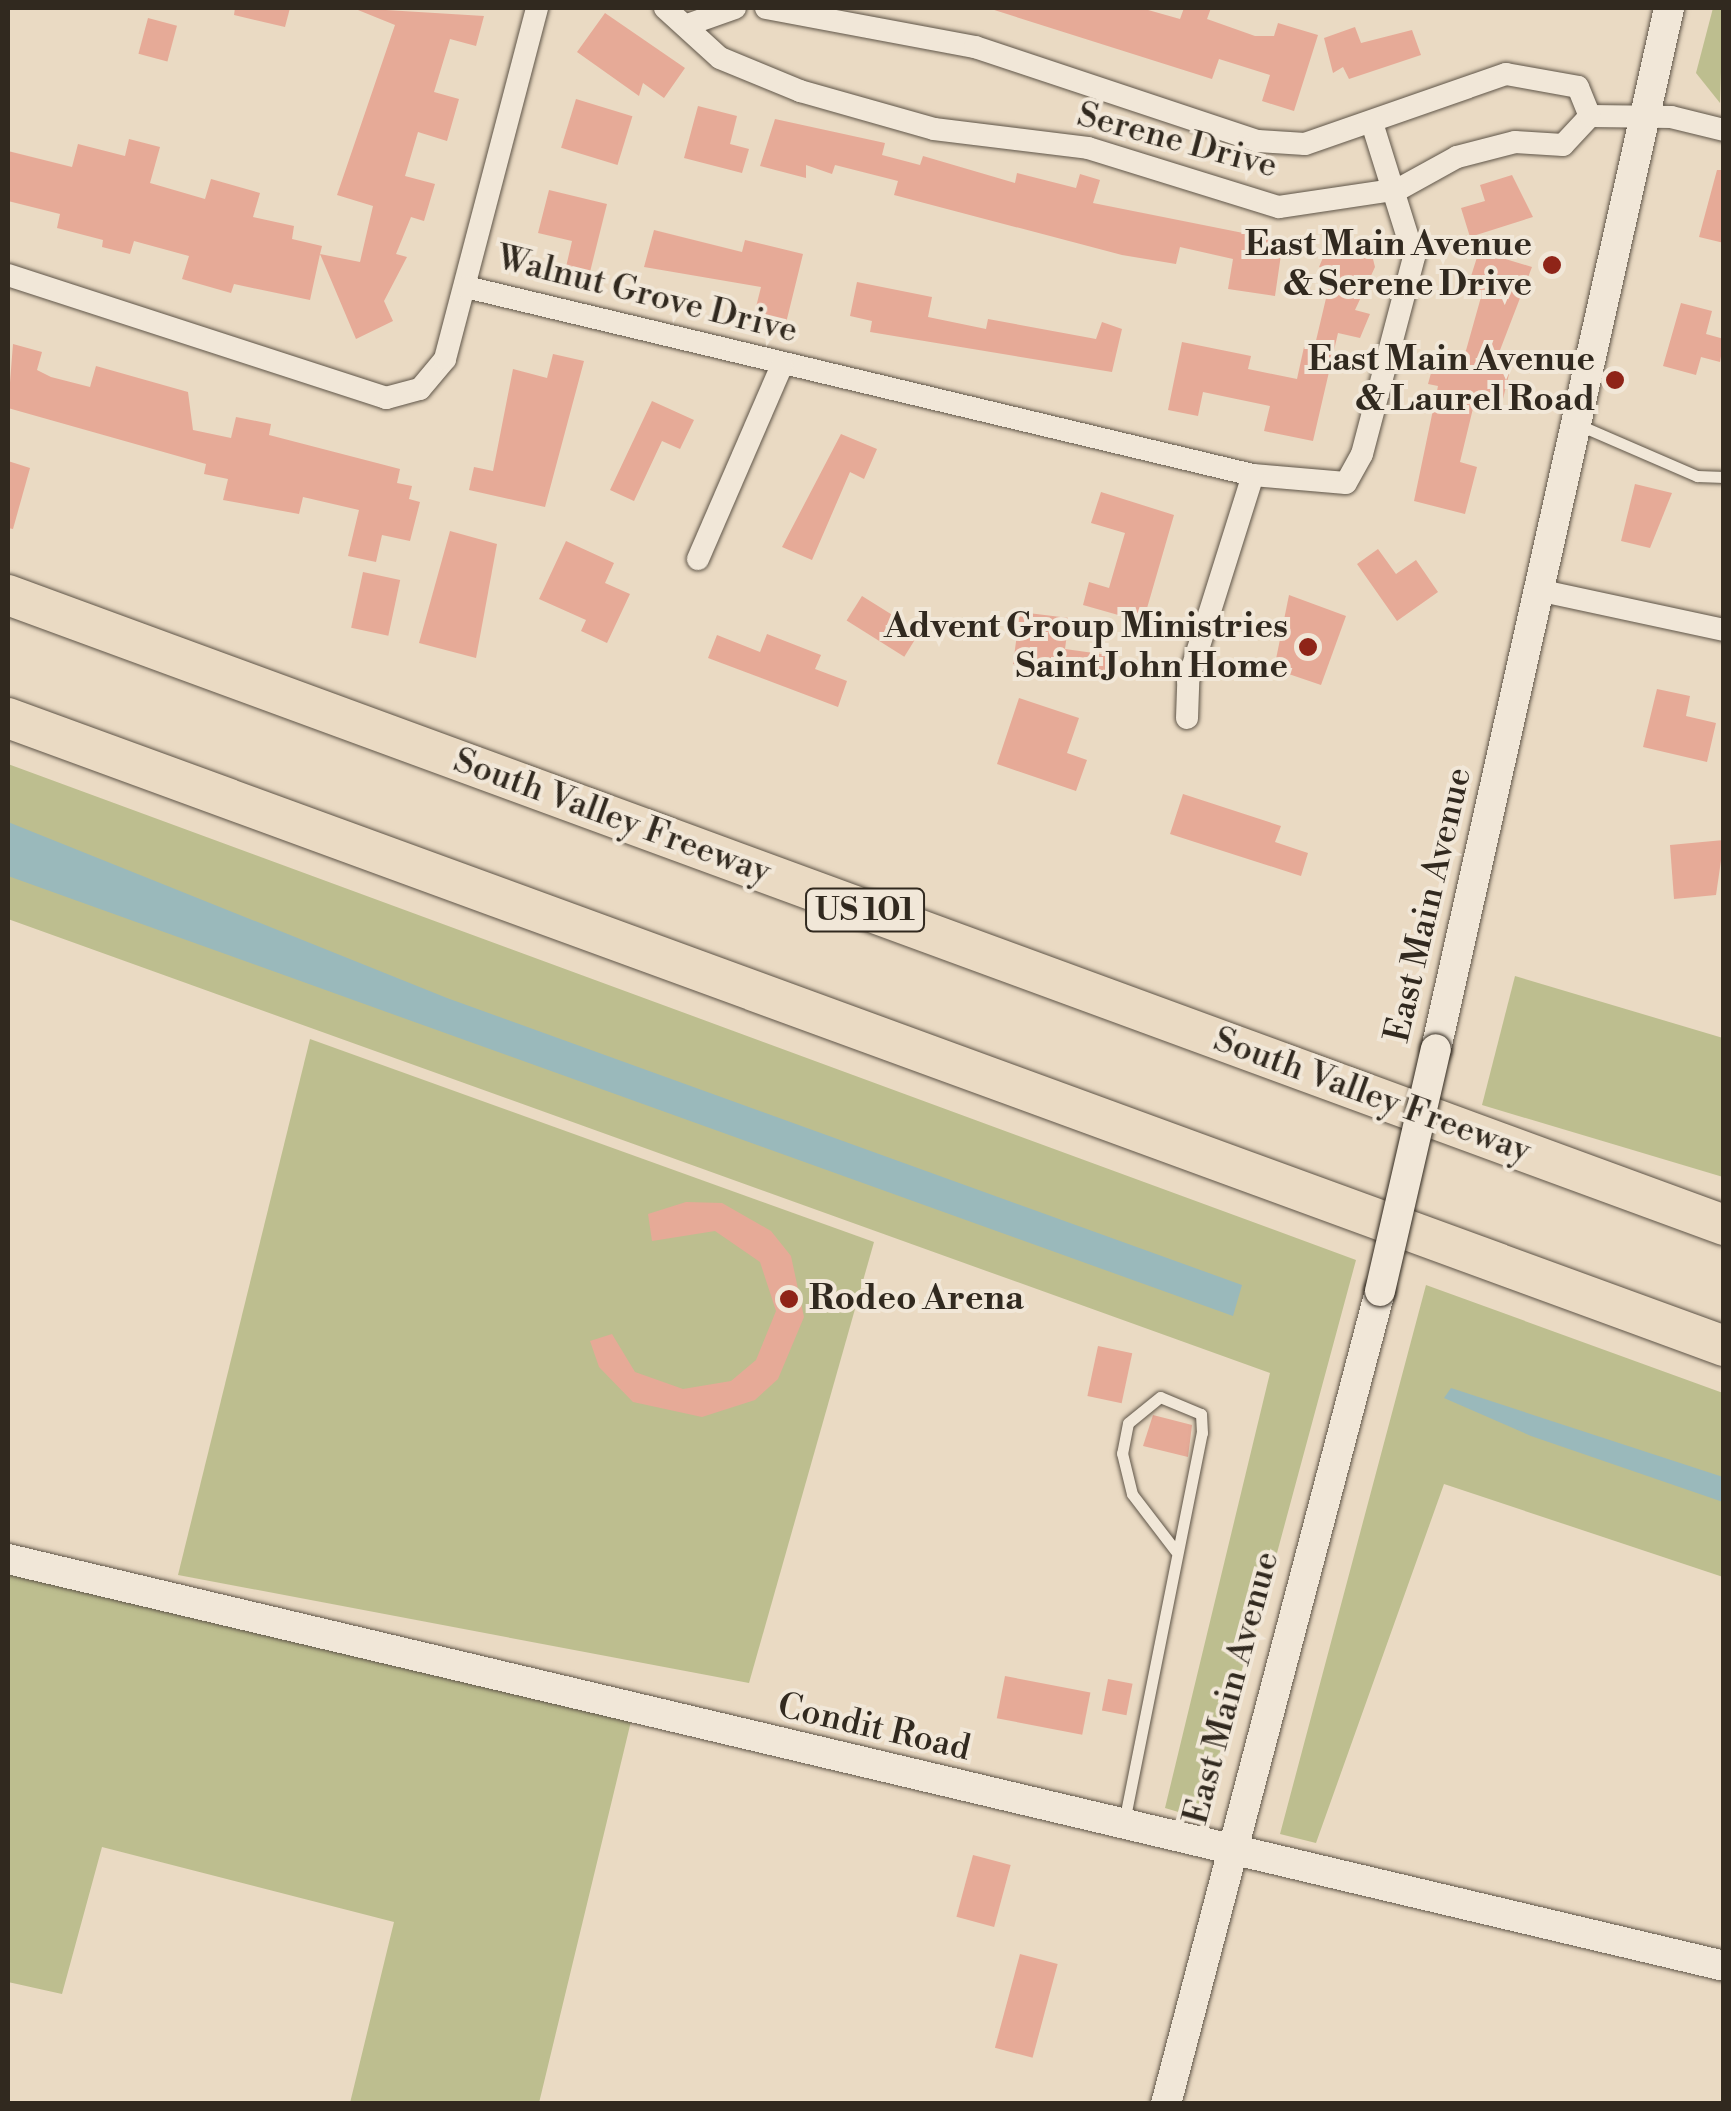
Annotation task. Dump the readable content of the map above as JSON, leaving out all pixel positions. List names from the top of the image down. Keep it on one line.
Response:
{"streets":{"highway":["South Valley Freeway","US 101"],"street":["Serene Drive","Walnut Grove Drive","East Main Avenue","Condit Road"]},"crossings":[["Serene Drive","Walnut Grove Drive"],["East Main Avenue","Condit Road"]],"places":["East Main Avenue & Serene Drive","East Main Avenue & Laurel Road","Advent Group Ministries Saint John Home","Rodeo Arena"]}
